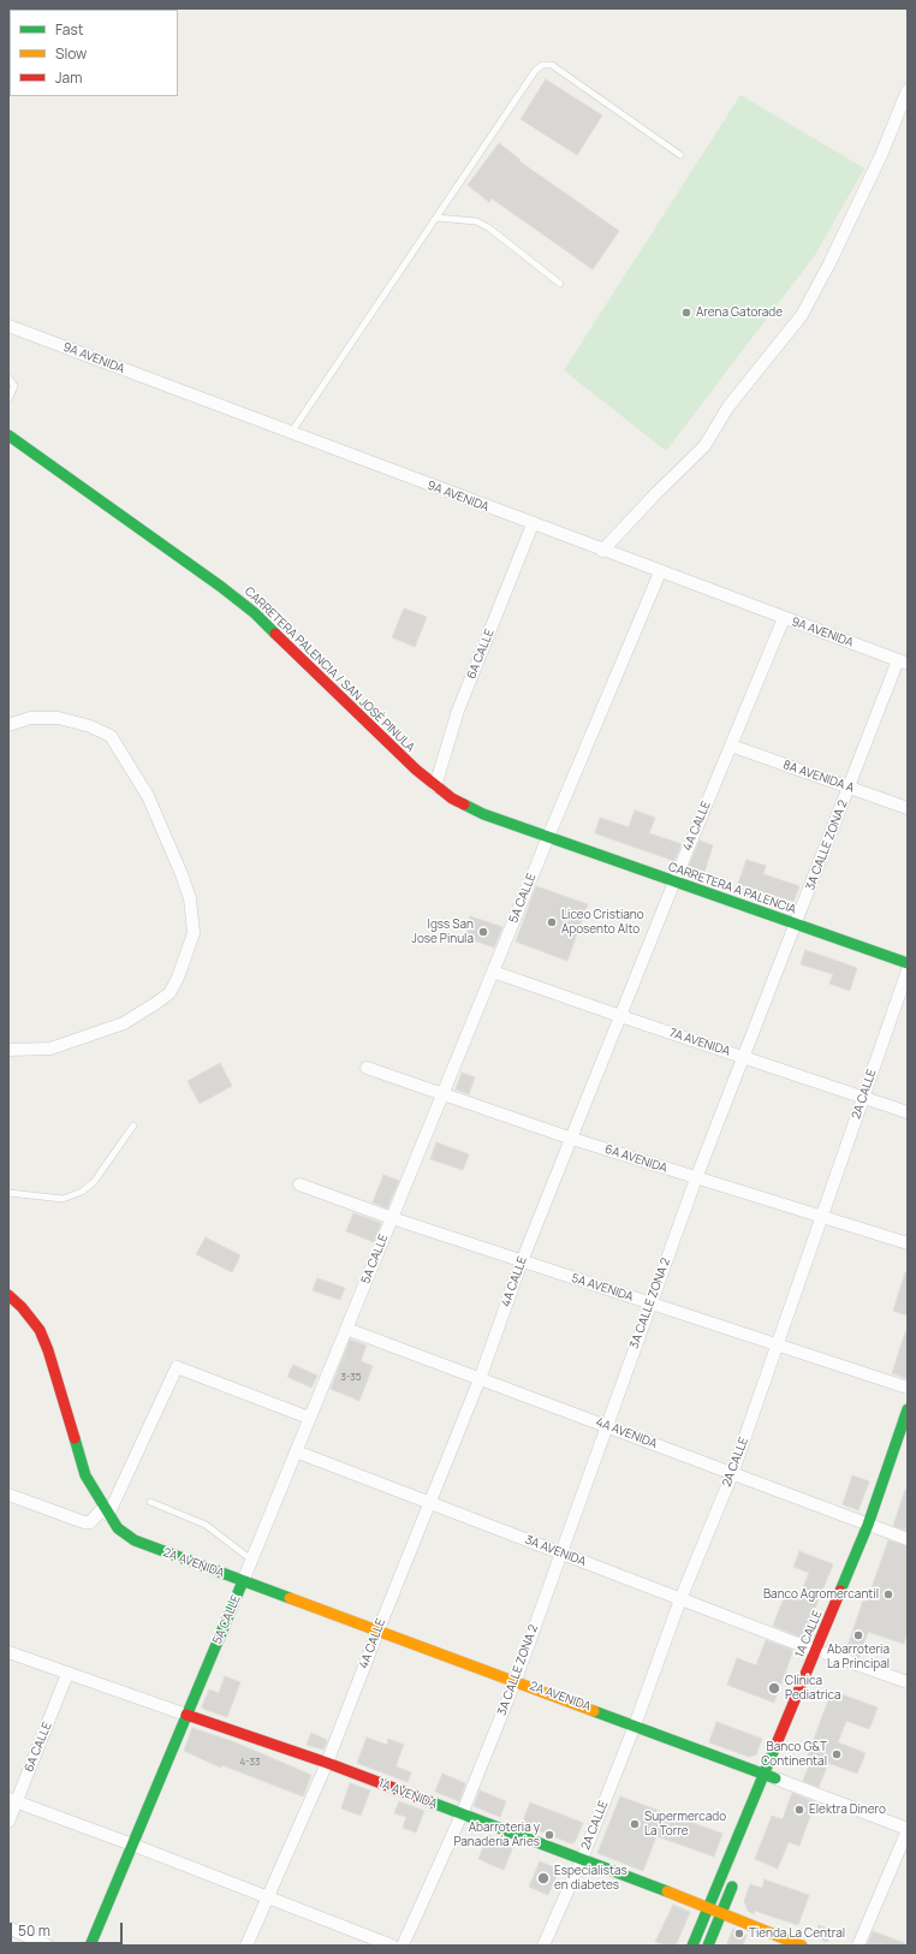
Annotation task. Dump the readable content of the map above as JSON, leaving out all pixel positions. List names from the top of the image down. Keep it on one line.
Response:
{"streets":{"street":["9A AVENIDA","6A CALLE","CARRETERA PALENCIA / SAN JOSÉ PINULA","8A AVENIDA A","4A CALLE","3A CALLE ZONA 2","CARRETERA A PALENCIA","5A CALLE","7A AVENIDA","2A CALLE","6A AVENIDA","5A AVENIDA","4A AVENIDA","3A AVENIDA","2A AVENIDA","1A CALLE","1A AVENIDA"]},"crossings":[["9A AVENIDA","6A CALLE"],["9A AVENIDA","4A CALLE"],["9A AVENIDA","3A CALLE ZONA 2"],["9A AVENIDA","5A CALLE"],["6A CALLE","CARRETERA PALENCIA / SAN JOSÉ PINULA"],["6A CALLE","1A AVENIDA"],["CARRETERA PALENCIA / SAN JOSÉ PINULA","CARRETERA A PALENCIA"],["CARRETERA PALENCIA / SAN JOSÉ PINULA","5A CALLE"],["8A AVENIDA A","4A CALLE"],["8A AVENIDA A","3A CALLE ZONA 2"],["4A CALLE","CARRETERA A PALENCIA"],["4A CALLE","7A AVENIDA"],["4A CALLE","6A AVENIDA"],["4A CALLE","5A AVENIDA"],["4A CALLE","4A AVENIDA"],["4A CALLE","3A AVENIDA"],["4A CALLE","2A AVENIDA"],["4A CALLE","1A AVENIDA"],["3A CALLE ZONA 2","CARRETERA A PALENCIA"],["3A CALLE ZONA 2","7A AVENIDA"],["3A CALLE ZONA 2","6A AVENIDA"],["3A CALLE ZONA 2","5A AVENIDA"],["3A CALLE ZONA 2","4A AVENIDA"],["3A CALLE ZONA 2","3A AVENIDA"],["3A CALLE ZONA 2","2A AVENIDA"],["3A CALLE ZONA 2","1A AVENIDA"],["CARRETERA A PALENCIA","5A CALLE"],["5A CALLE","7A AVENIDA"],["5A CALLE","6A AVENIDA"],["5A CALLE","5A AVENIDA"],["5A CALLE","4A AVENIDA"],["5A CALLE","3A AVENIDA"],["5A CALLE","2A AVENIDA"],["5A CALLE","1A AVENIDA"],["7A AVENIDA","2A CALLE"],["2A CALLE","6A AVENIDA"],["2A CALLE","5A AVENIDA"],["2A CALLE","4A AVENIDA"],["2A CALLE","3A AVENIDA"],["2A CALLE","2A AVENIDA"],["2A CALLE","1A AVENIDA"],["4A AVENIDA","1A CALLE"],["3A AVENIDA","1A CALLE"],["2A AVENIDA","1A CALLE"],["1A CALLE","1A AVENIDA"]],"places":["Arena Gatorade","Liceo Cristiano Aposento Alto","Igss San Jose Pinula","Banco Agromercantil","Abarroteria La Principal","Clínica Pediatrica","Banco G&T Continental","Elektra Dinero","Supermercado La Torre","Abarroteria y Panadería Aries","Especialistas en diabetes","Tienda La Central"],"house_numbers":["3-35","4-33"],"legend":["Fast","Slow","Jam"],"scale_bar":"50 m"}
